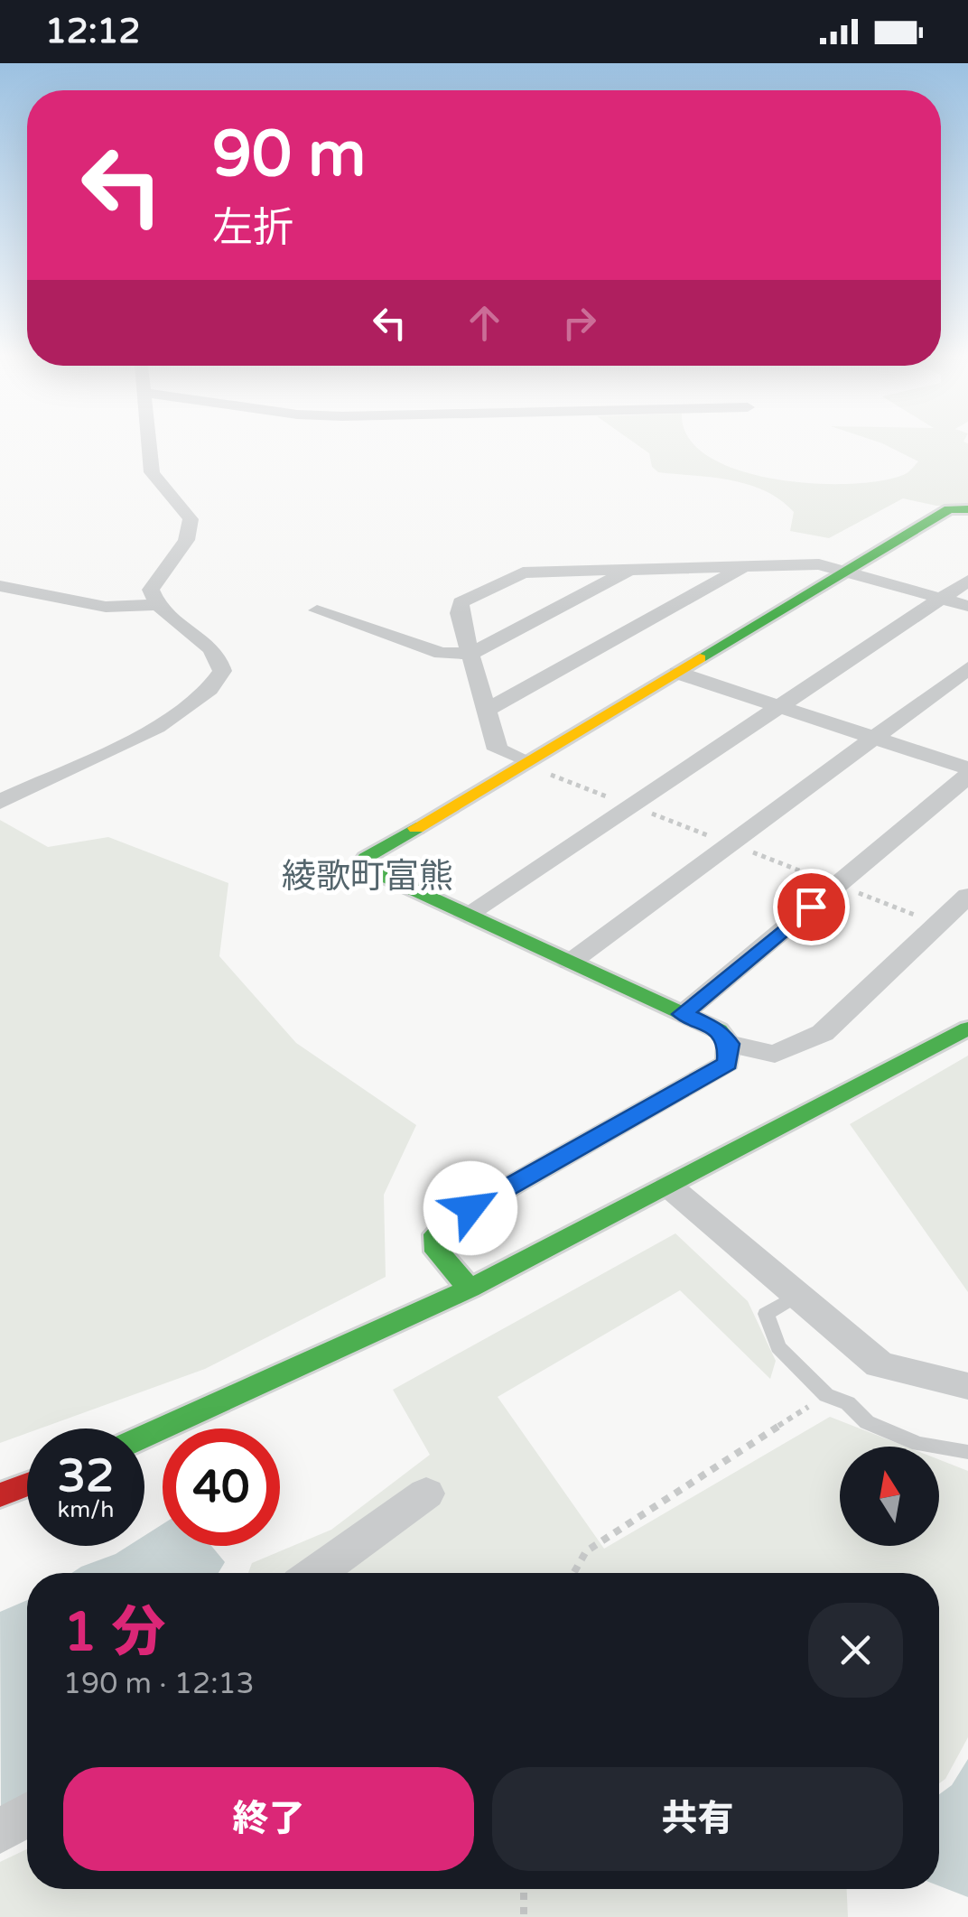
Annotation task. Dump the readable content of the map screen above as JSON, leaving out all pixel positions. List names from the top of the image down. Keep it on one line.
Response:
{"districts":["綾歌町富熊"],"north":"top","page":{"status":"12:12","turn":["90 m","左折"],"speed":"32 km/h","limit":"40","heading":["1 分","190 m · 12:13"],"buttons":["終了","共有"]}}
